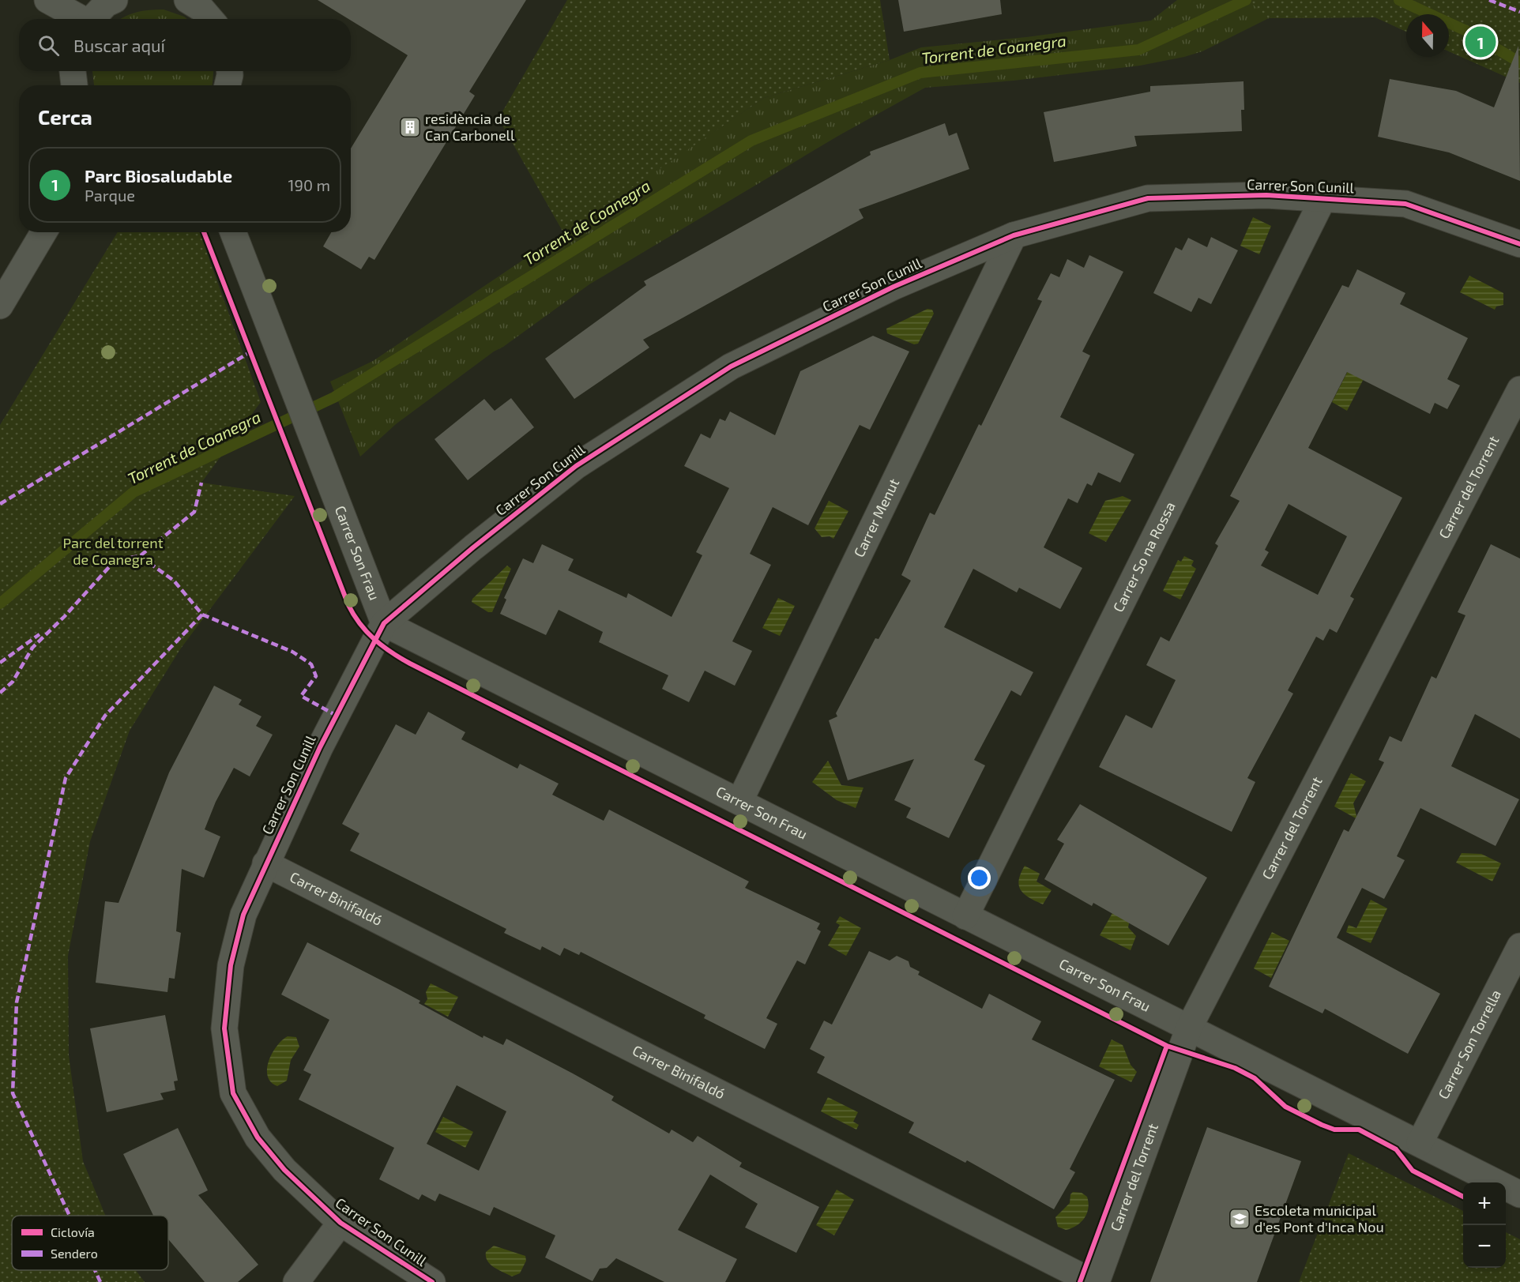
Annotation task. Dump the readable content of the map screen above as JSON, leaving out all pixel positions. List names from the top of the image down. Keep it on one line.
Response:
{"streets":{"street":["Carrer Son Cunill","Carrer del Torrent","Carrer Menut","Carrer Son Frau","Carrer So na Rossa","Carrer Binifaldó","Carrer Son Torrella"]},"crossings":[["Carrer Son Cunill","Carrer Menut"],["Carrer Son Cunill","Carrer Son Frau"],["Carrer Son Cunill","Carrer So na Rossa"],["Carrer Son Cunill","Carrer Binifaldó"],["Carrer del Torrent","Carrer Son Frau"],["Carrer del Torrent","Carrer Binifaldó"],["Carrer Menut","Carrer Son Frau"],["Carrer Son Frau","Carrer So na Rossa"],["Carrer Son Frau","Carrer Son Torrella"]],"water":["Torrent de Coanegra"],"parks":["Parc del torrent de Coanegra"],"places":{"building":["residència de Can Carbonell"],"school or university":["Escoleta municipal d'es Pont d'Inca Nou"]},"legend":["Ciclovía","Sendero"],"north":"top","page":{"search":"Buscar aquí","pins":"1","heading":"Cerca","list":[{"mark":"1","name":"Parc Biosaludable","note":"Parque","value":"190 m"}],"map_buttons":["+","−"]}}
